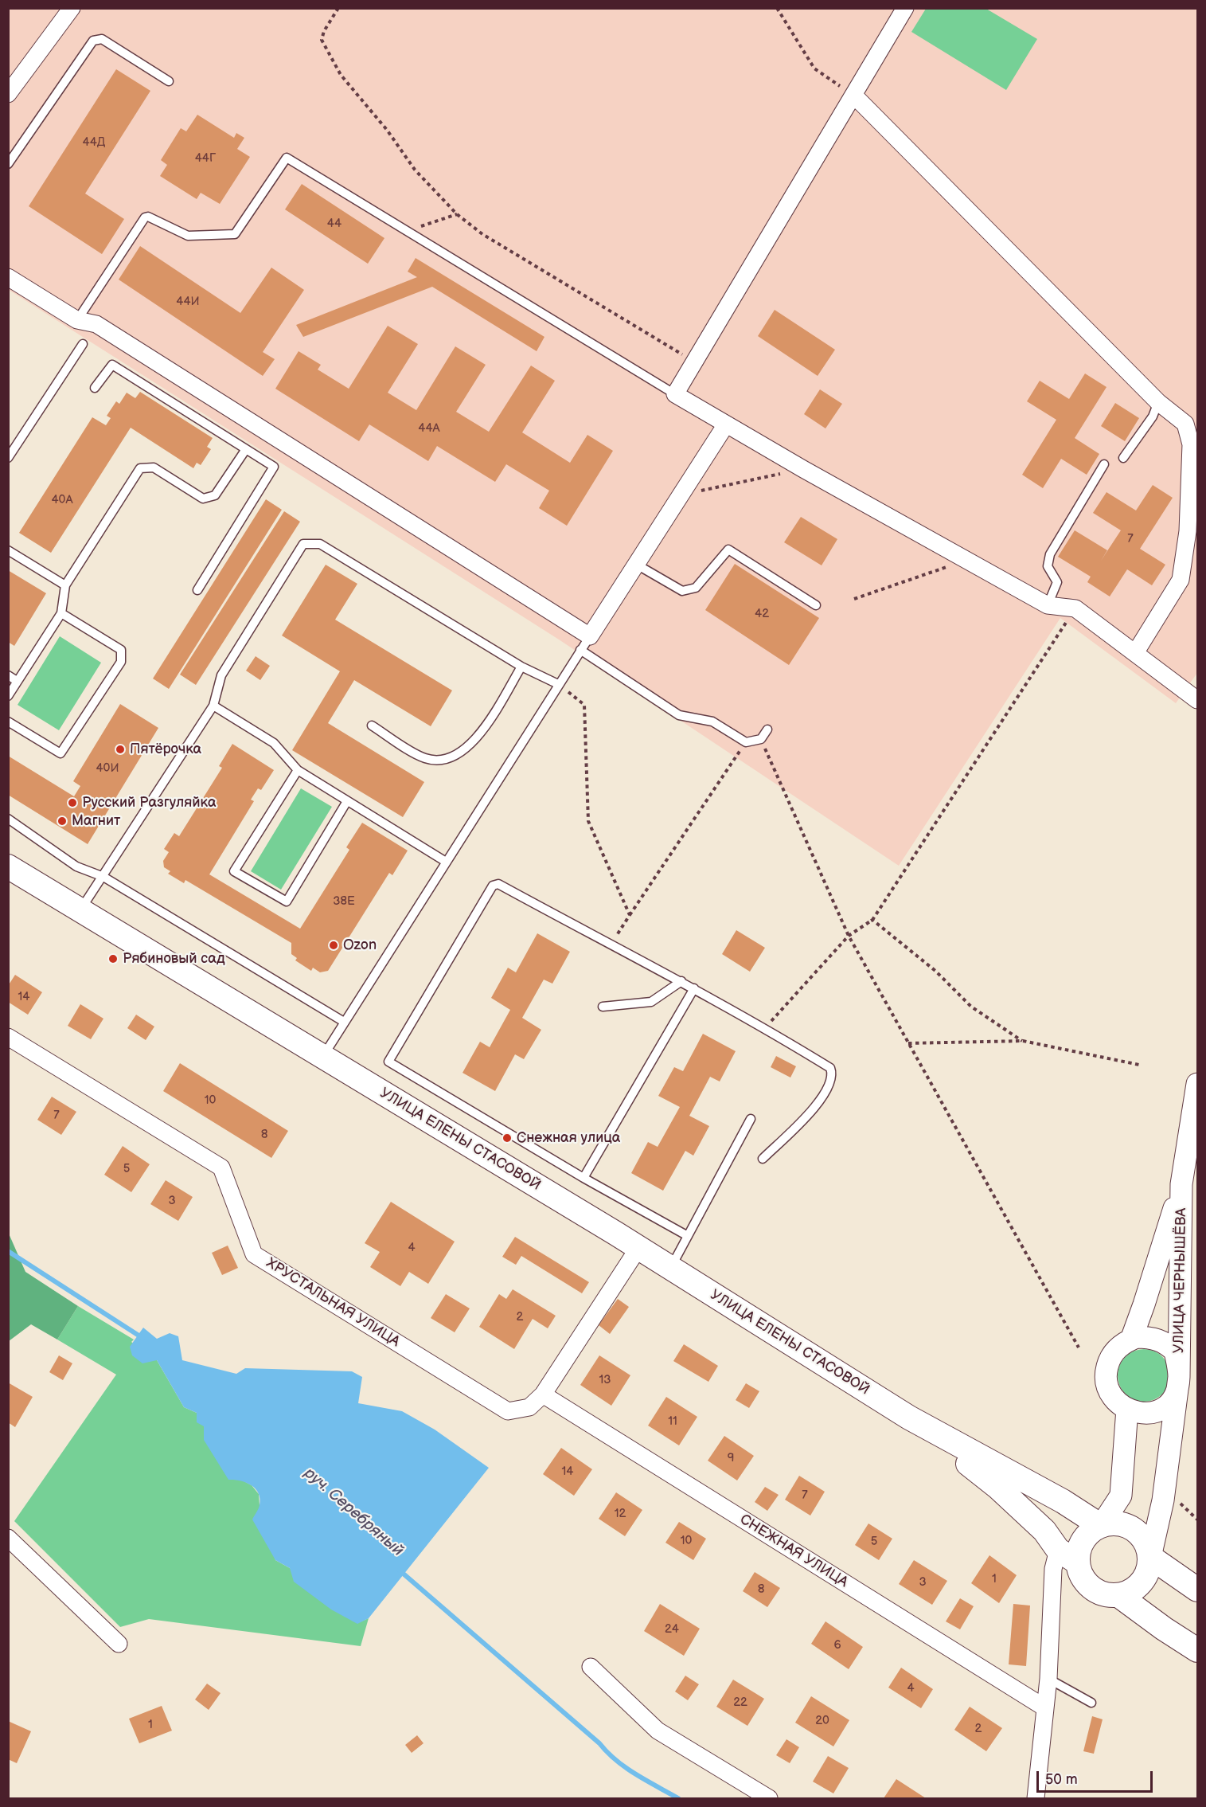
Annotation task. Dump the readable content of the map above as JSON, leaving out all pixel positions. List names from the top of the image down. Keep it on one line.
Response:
{"streets":{"main road":["УЛИЦА ЕЛЕНЫ СТАСОВОЙ"],"street":["УЛИЦА ЧЕРНЫШЁВА","ХРУСТАЛЬНАЯ УЛИЦА","СНЕЖНАЯ УЛИЦА"]},"crossings":[["УЛИЦА ЕЛЕНЫ СТАСОВОЙ","УЛИЦА ЧЕРНЫШЁВА"],["ХРУСТАЛЬНАЯ УЛИЦА","СНЕЖНАЯ УЛИЦА"]],"water":["руч. Серебряный"],"places":["Пятёрочка","Русский Разгуляйка","Магнит","Ozon","Рябиновый сад","Снежная улица"],"house_numbers":["44Д","44Г","44","44И","44А","40А","7","42","40И","38Е","14","10","7","8","5","3","4","2","13","11","9","14","7","12","10","5","1","3","8","24","6","4","22","20","1","2"],"scale_bar":"50 m"}
